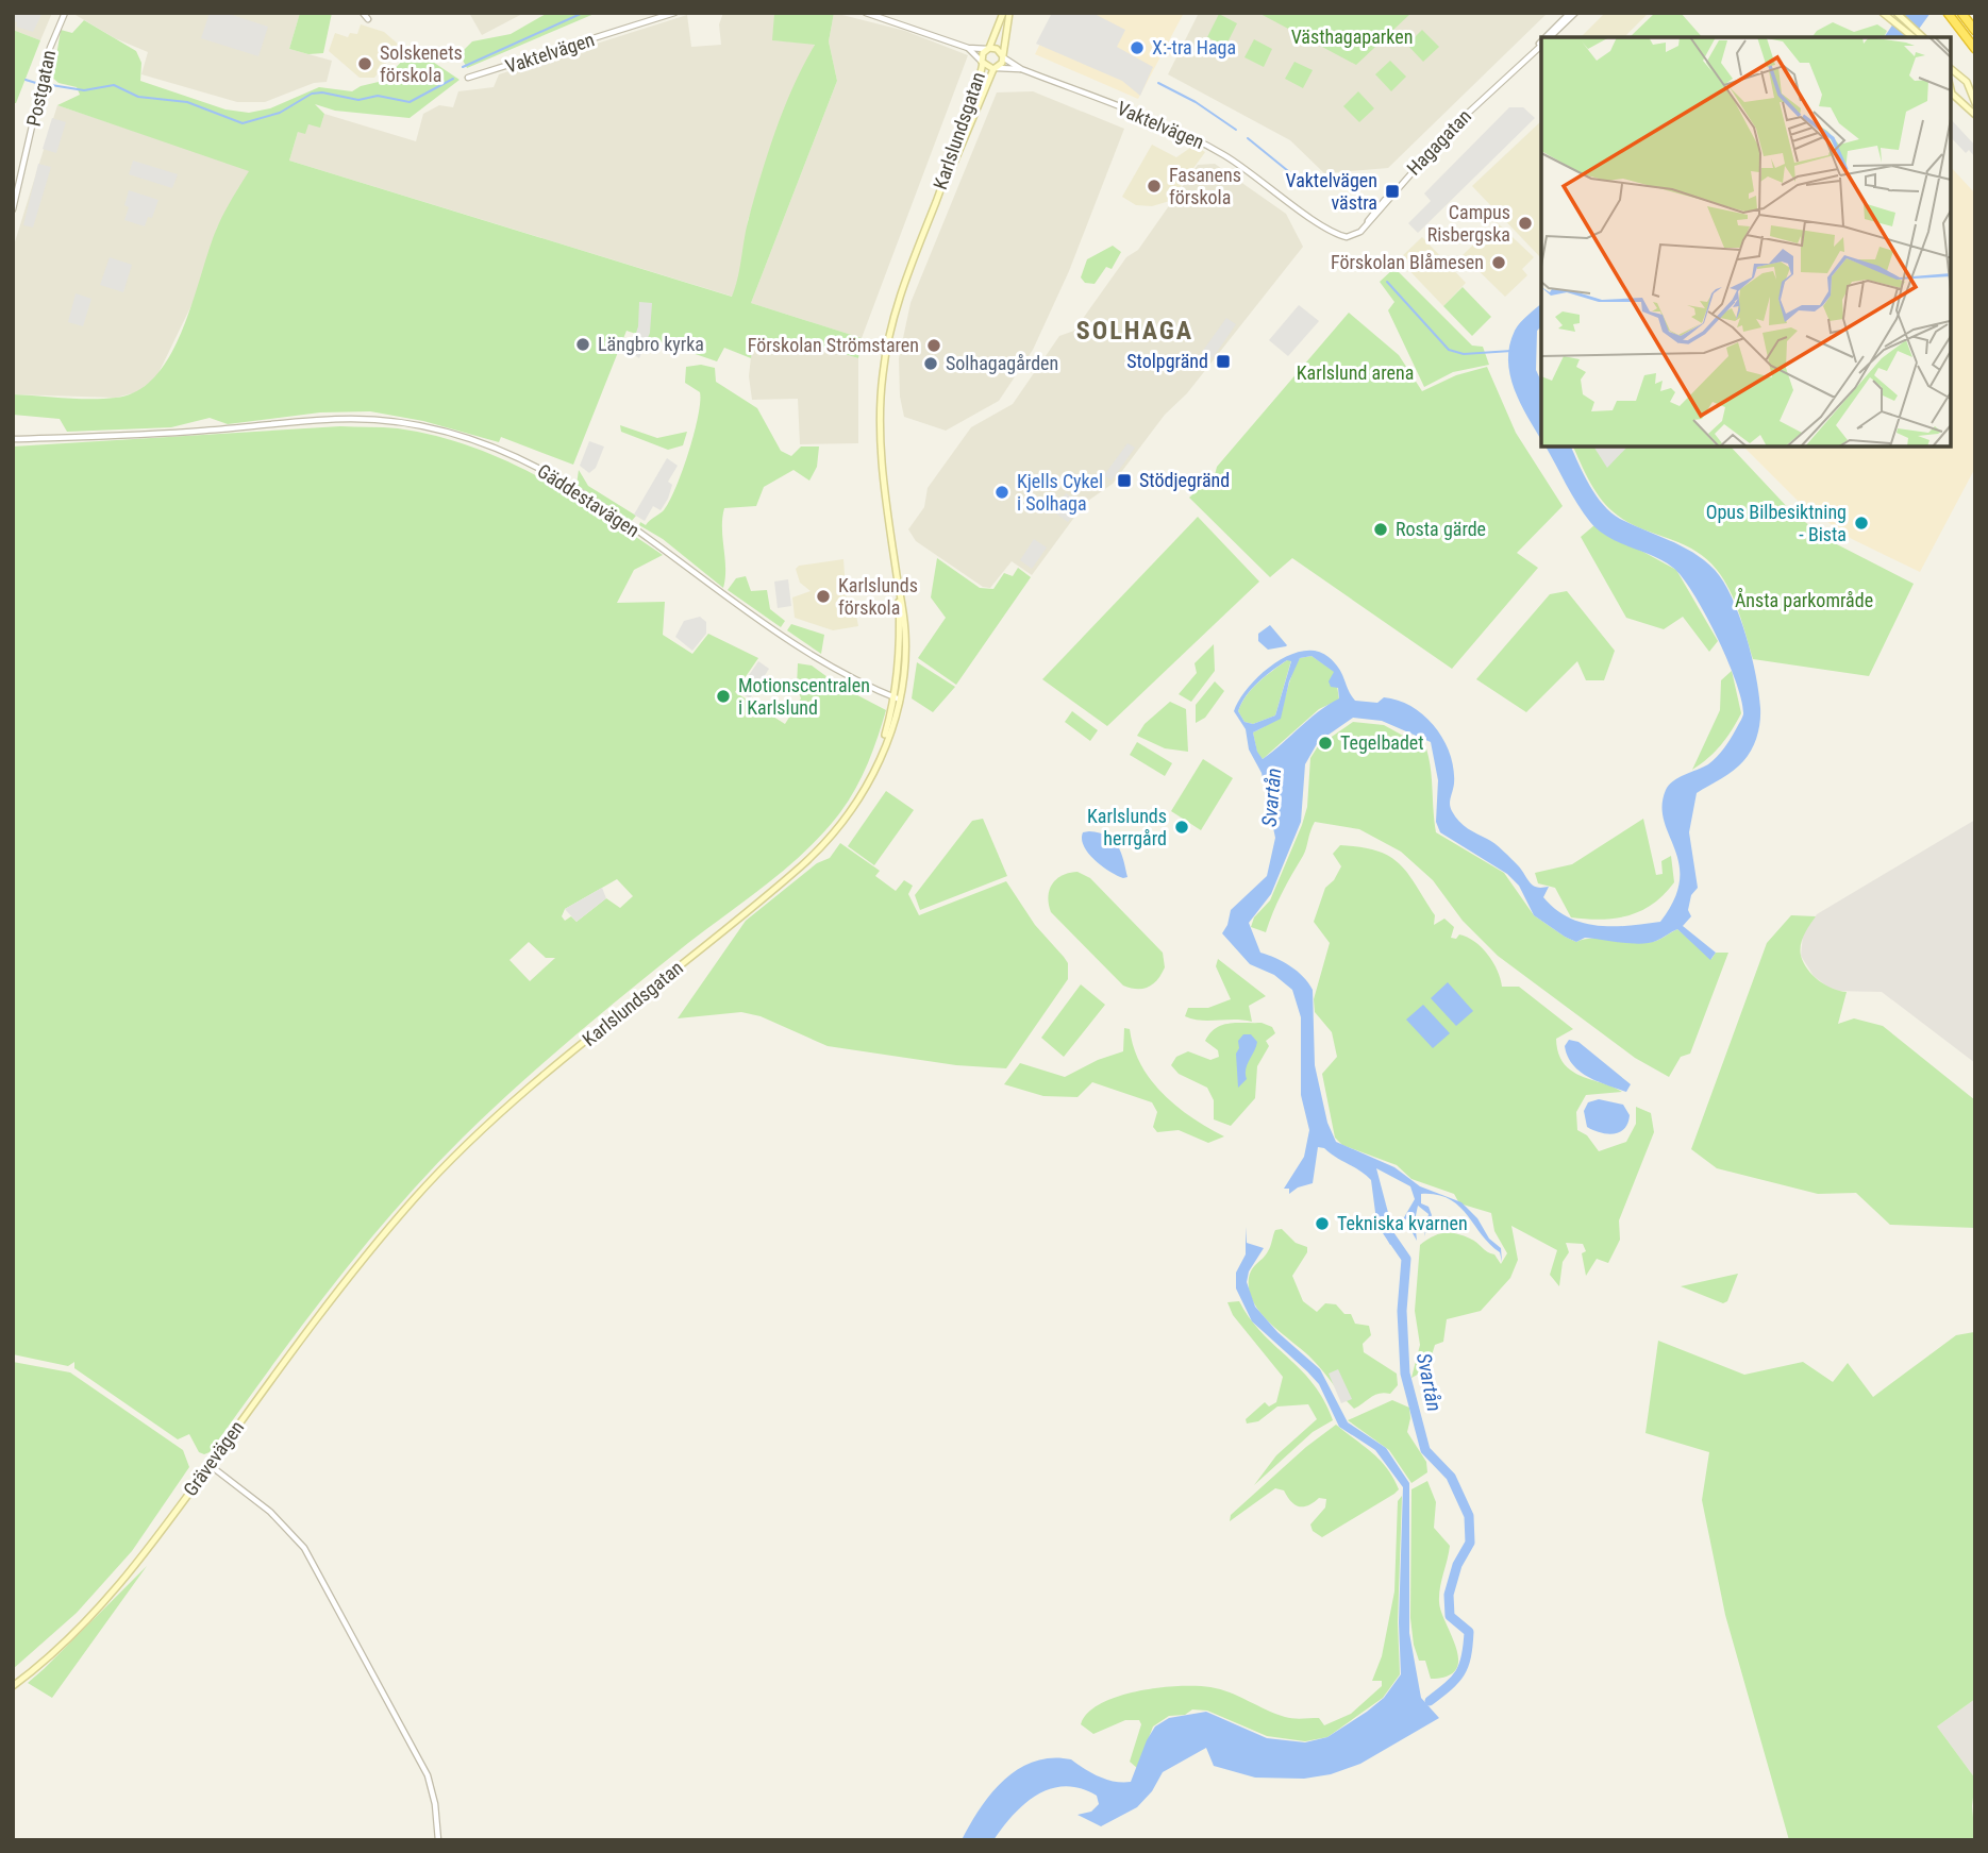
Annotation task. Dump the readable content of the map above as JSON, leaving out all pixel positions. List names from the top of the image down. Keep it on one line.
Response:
{"streets":{"main road":["Karlslundsgatan","Grävevägen"],"street":["Vaktelvägen","Postgatan","Hagagatan","Gäddestavägen"]},"crossings":[["Vaktelvägen","Karlslundsgatan"],["Vaktelvägen","Hagagatan"],["Karlslundsgatan","Gäddestavägen"],["Karlslundsgatan","Grävevägen"]],"districts":["SOLHAGA"],"water":["Svartån"],"parks":["Västhagaparken","Karlslund arena","Ånsta parkområde"],"places":{"other":["X:-tra Haga","Solskenets förskola","Fasanens förskola","Campus Risbergska","Förskolan Blåmesen","Längbro kyrka","Förskolan Strömstaren","Solhagagården","Kjells Cykel i Solhaga","Opus Bilbesiktning - Bista","Rosta gärde","Karlslunds förskola","Motionscentralen i Karlslund","Tegelbadet","Karlslunds herrgård","Tekniska kvarnen"],"transit":["Vaktelvägen västra","Stolpgränd","Stödjegränd"]}}
